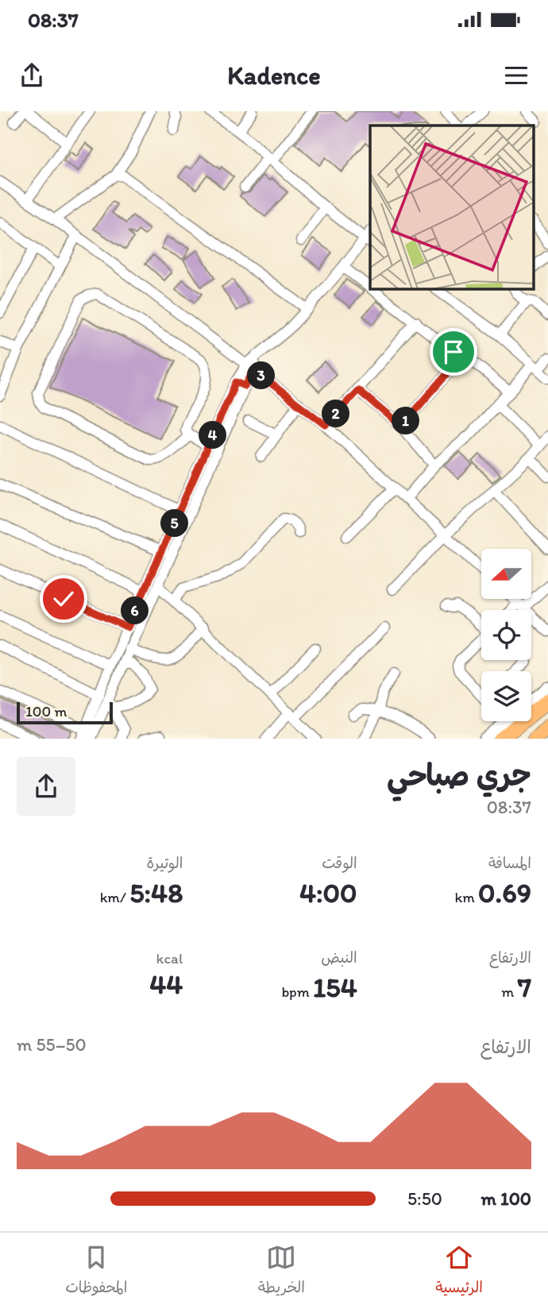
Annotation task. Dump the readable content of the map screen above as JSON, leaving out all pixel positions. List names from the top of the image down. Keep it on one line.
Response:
{"scale_bar":"100 m","north":"left","page":{"status":"08:37","header":"Kadence","pins":["3","2","1","4","5","6"],"scale":"100 m","heading":["جري صباحي","08:37"],"stats":[["المسافة","0.69 km"],["الوقت","4:00"],["الوتيرة","5:48 /km"],["الارتفاع","7 m"],["النبض","154 bpm"],["kcal","44"]],"chart":["الارتفاع","50–55 m"],"list":[{"name":"100 m","note":"5:50"}],"tabs":["الرئيسية","الخريطة","المحفوظات"]}}
